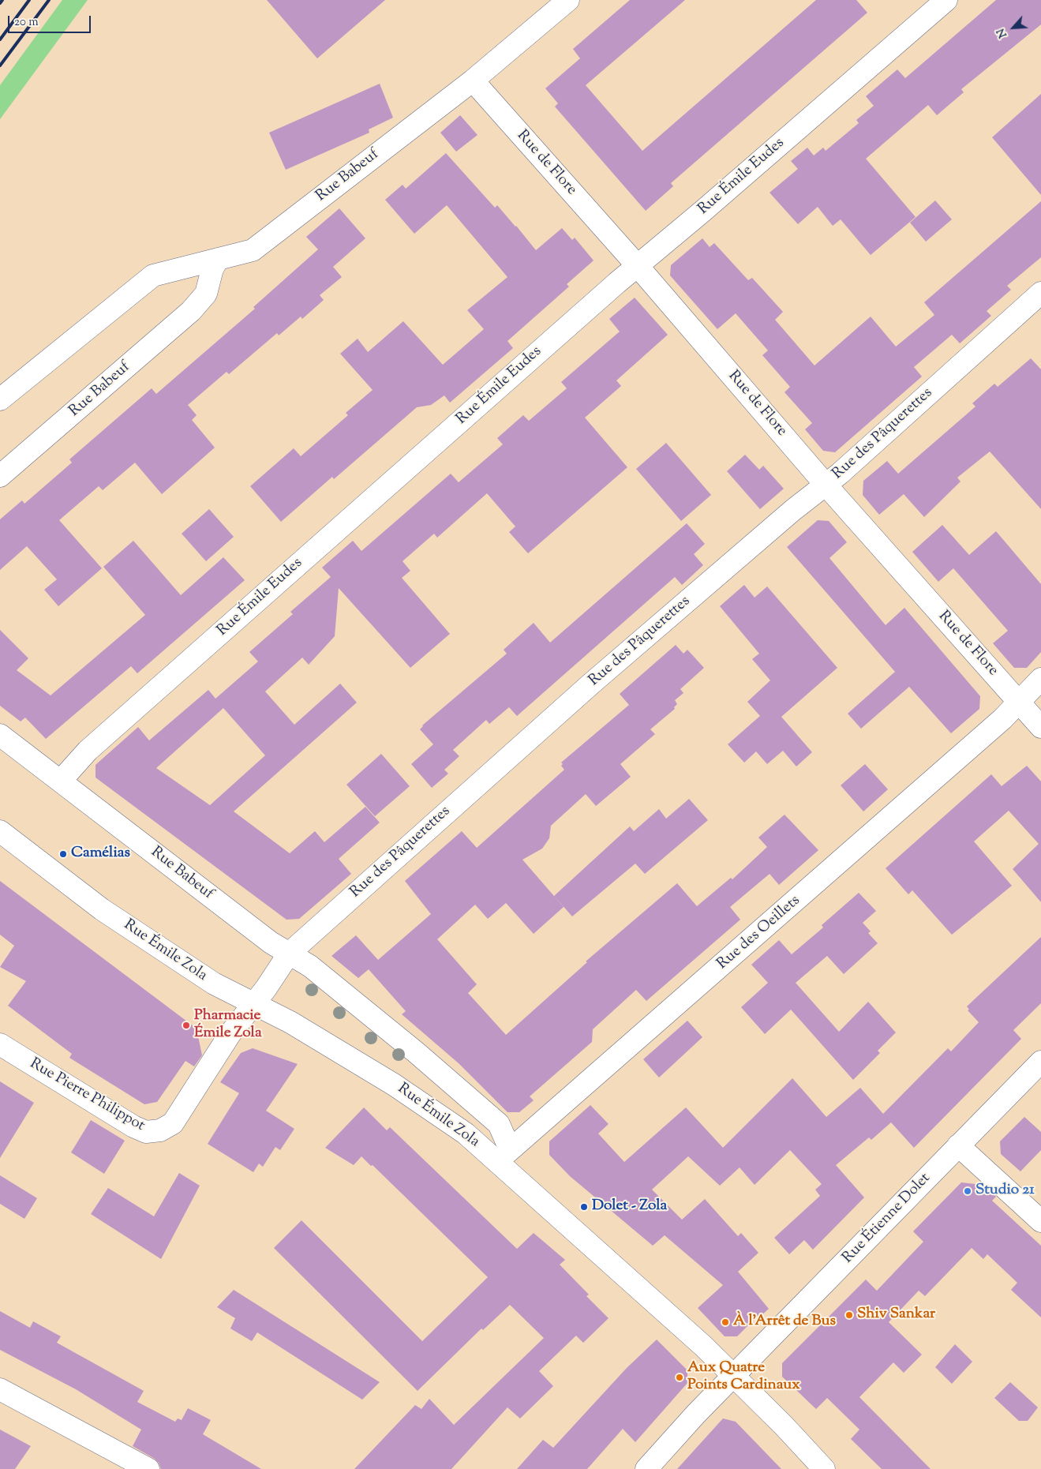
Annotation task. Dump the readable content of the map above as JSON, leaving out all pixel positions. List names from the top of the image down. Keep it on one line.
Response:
{"streets":{"street":["Rue de Flore","Rue Babeuf","Rue Émile Eudes","Rue des Pâquerettes","Rue des Oeillets","Rue Émile Zola","Rue Pierre Philippot","Rue Étienne Dolet"]},"crossings":[["Rue de Flore","Rue Babeuf"],["Rue de Flore","Rue Émile Eudes"],["Rue de Flore","Rue des Pâquerettes"],["Rue de Flore","Rue des Oeillets"],["Rue Babeuf","Rue Émile Eudes"],["Rue Babeuf","Rue des Pâquerettes"],["Rue Babeuf","Rue Émile Zola"],["Rue des Pâquerettes","Rue Émile Zola"],["Rue des Pâquerettes","Rue Pierre Philippot"],["Rue des Oeillets","Rue Émile Zola"],["Rue Émile Zola","Rue Pierre Philippot"],["Rue Émile Zola","Rue Étienne Dolet"]],"places":["Camélias","Pharmacie Émile Zola","Studio 21","Dolet - Zola","Shiv Sankar","À l'Arrêt de Bus","Aux Quatre Points Cardinaux"],"scale_bar":"20 m","north":"bottom left"}
